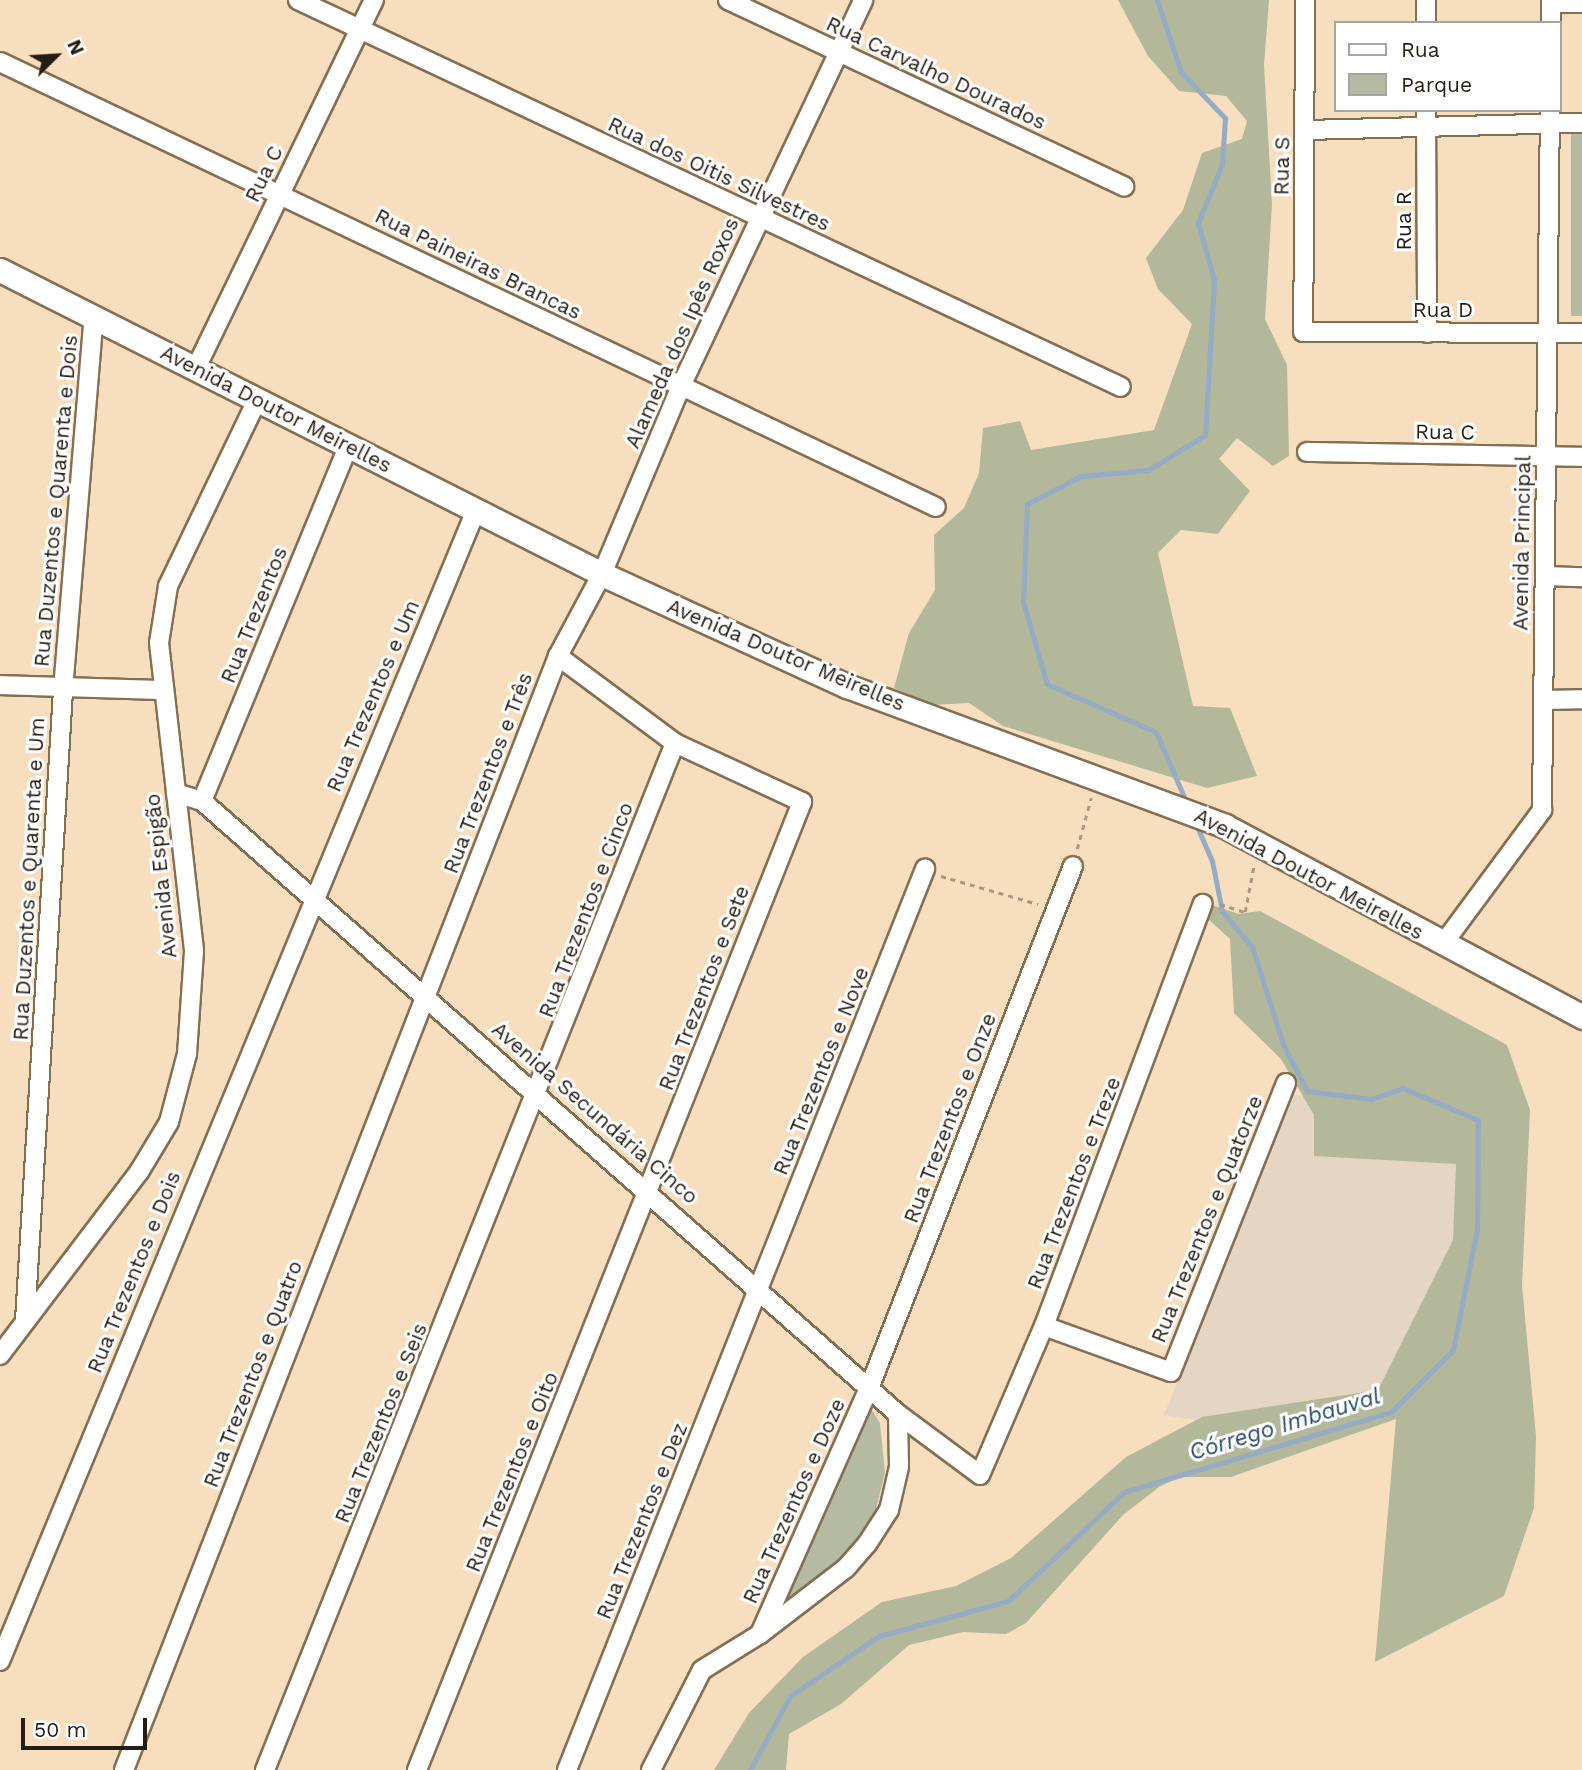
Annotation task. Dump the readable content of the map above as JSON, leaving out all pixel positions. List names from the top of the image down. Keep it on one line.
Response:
{"streets":{"main road":["Avenida Doutor Meirelles"],"street":["Rua Carvalho Dourados","Rua S","Rua C","Rua dos Oitis Silvestres","Rua R","Rua Paineiras Brancas","Rua D","Alameda dos Ipês Roxos","Rua Duzentos e Quarenta e Dois","Avenida Principal","Rua Trezentos","Rua Trezentos e Um","Rua Trezentos e Três","Avenida Espigão","Rua Duzentos e Quarenta e Um","Rua Trezentos e Cinco","Rua Trezentos e Sete","Rua Trezentos e Nove","Avenida Secundária Cinco","Rua Trezentos e Onze","Rua Trezentos e Treze","Rua Trezentos e Quatorze","Rua Trezentos e Dois","Rua Trezentos e Quatro","Rua Trezentos e Seis","Rua Trezentos e Oito","Rua Trezentos e Doze","Rua Trezentos e Dez"]},"crossings":[["Rua Carvalho Dourados","Alameda dos Ipês Roxos"],["Rua S","Rua D"],["Rua C","Rua dos Oitis Silvestres"],["Rua C","Rua Paineiras Brancas"],["Rua C","Avenida Doutor Meirelles"],["Rua C","Avenida Principal"],["Rua dos Oitis Silvestres","Alameda dos Ipês Roxos"],["Rua R","Rua D"],["Rua Paineiras Brancas","Alameda dos Ipês Roxos"],["Rua D","Avenida Principal"],["Alameda dos Ipês Roxos","Avenida Doutor Meirelles"],["Alameda dos Ipês Roxos","Rua Trezentos e Três"],["Avenida Doutor Meirelles","Rua Duzentos e Quarenta e Dois"],["Avenida Doutor Meirelles","Avenida Principal"],["Avenida Doutor Meirelles","Rua Trezentos"],["Avenida Doutor Meirelles","Rua Trezentos e Um"],["Avenida Doutor Meirelles","Rua Trezentos e Três"],["Avenida Doutor Meirelles","Avenida Espigão"],["Rua Duzentos e Quarenta e Dois","Rua Duzentos e Quarenta e Um"],["Rua Trezentos","Avenida Secundária Cinco"],["Rua Trezentos e Um","Avenida Secundária Cinco"],["Rua Trezentos e Um","Rua Trezentos e Dois"],["Rua Trezentos e Três","Avenida Secundária Cinco"],["Rua Trezentos e Três","Rua Trezentos e Quatro"],["Avenida Espigão","Rua Duzentos e Quarenta e Um"],["Avenida Espigão","Avenida Secundária Cinco"],["Rua Trezentos e Cinco","Rua Trezentos e Sete"],["Rua Trezentos e Cinco","Avenida Secundária Cinco"],["Rua Trezentos e Cinco","Rua Trezentos e Seis"],["Rua Trezentos e Sete","Avenida Secundária Cinco"],["Rua Trezentos e Sete","Rua Trezentos e Oito"],["Rua Trezentos e Nove","Avenida Secundária Cinco"],["Rua Trezentos e Nove","Rua Trezentos e Dez"],["Avenida Secundária Cinco","Rua Trezentos e Onze"],["Avenida Secundária Cinco","Rua Trezentos e Treze"],["Avenida Secundária Cinco","Rua Trezentos e Dois"],["Avenida Secundária Cinco","Rua Trezentos e Quatro"],["Avenida Secundária Cinco","Rua Trezentos e Seis"],["Avenida Secundária Cinco","Rua Trezentos e Oito"],["Avenida Secundária Cinco","Rua Trezentos e Doze"],["Avenida Secundária Cinco","Rua Trezentos e Dez"],["Rua Trezentos e Onze","Rua Trezentos e Doze"],["Rua Trezentos e Treze","Rua Trezentos e Quatorze"]],"water":["Córrego Imbauval"],"legend":["Rua","Parque"],"scale_bar":"50 m","north":"top right"}
